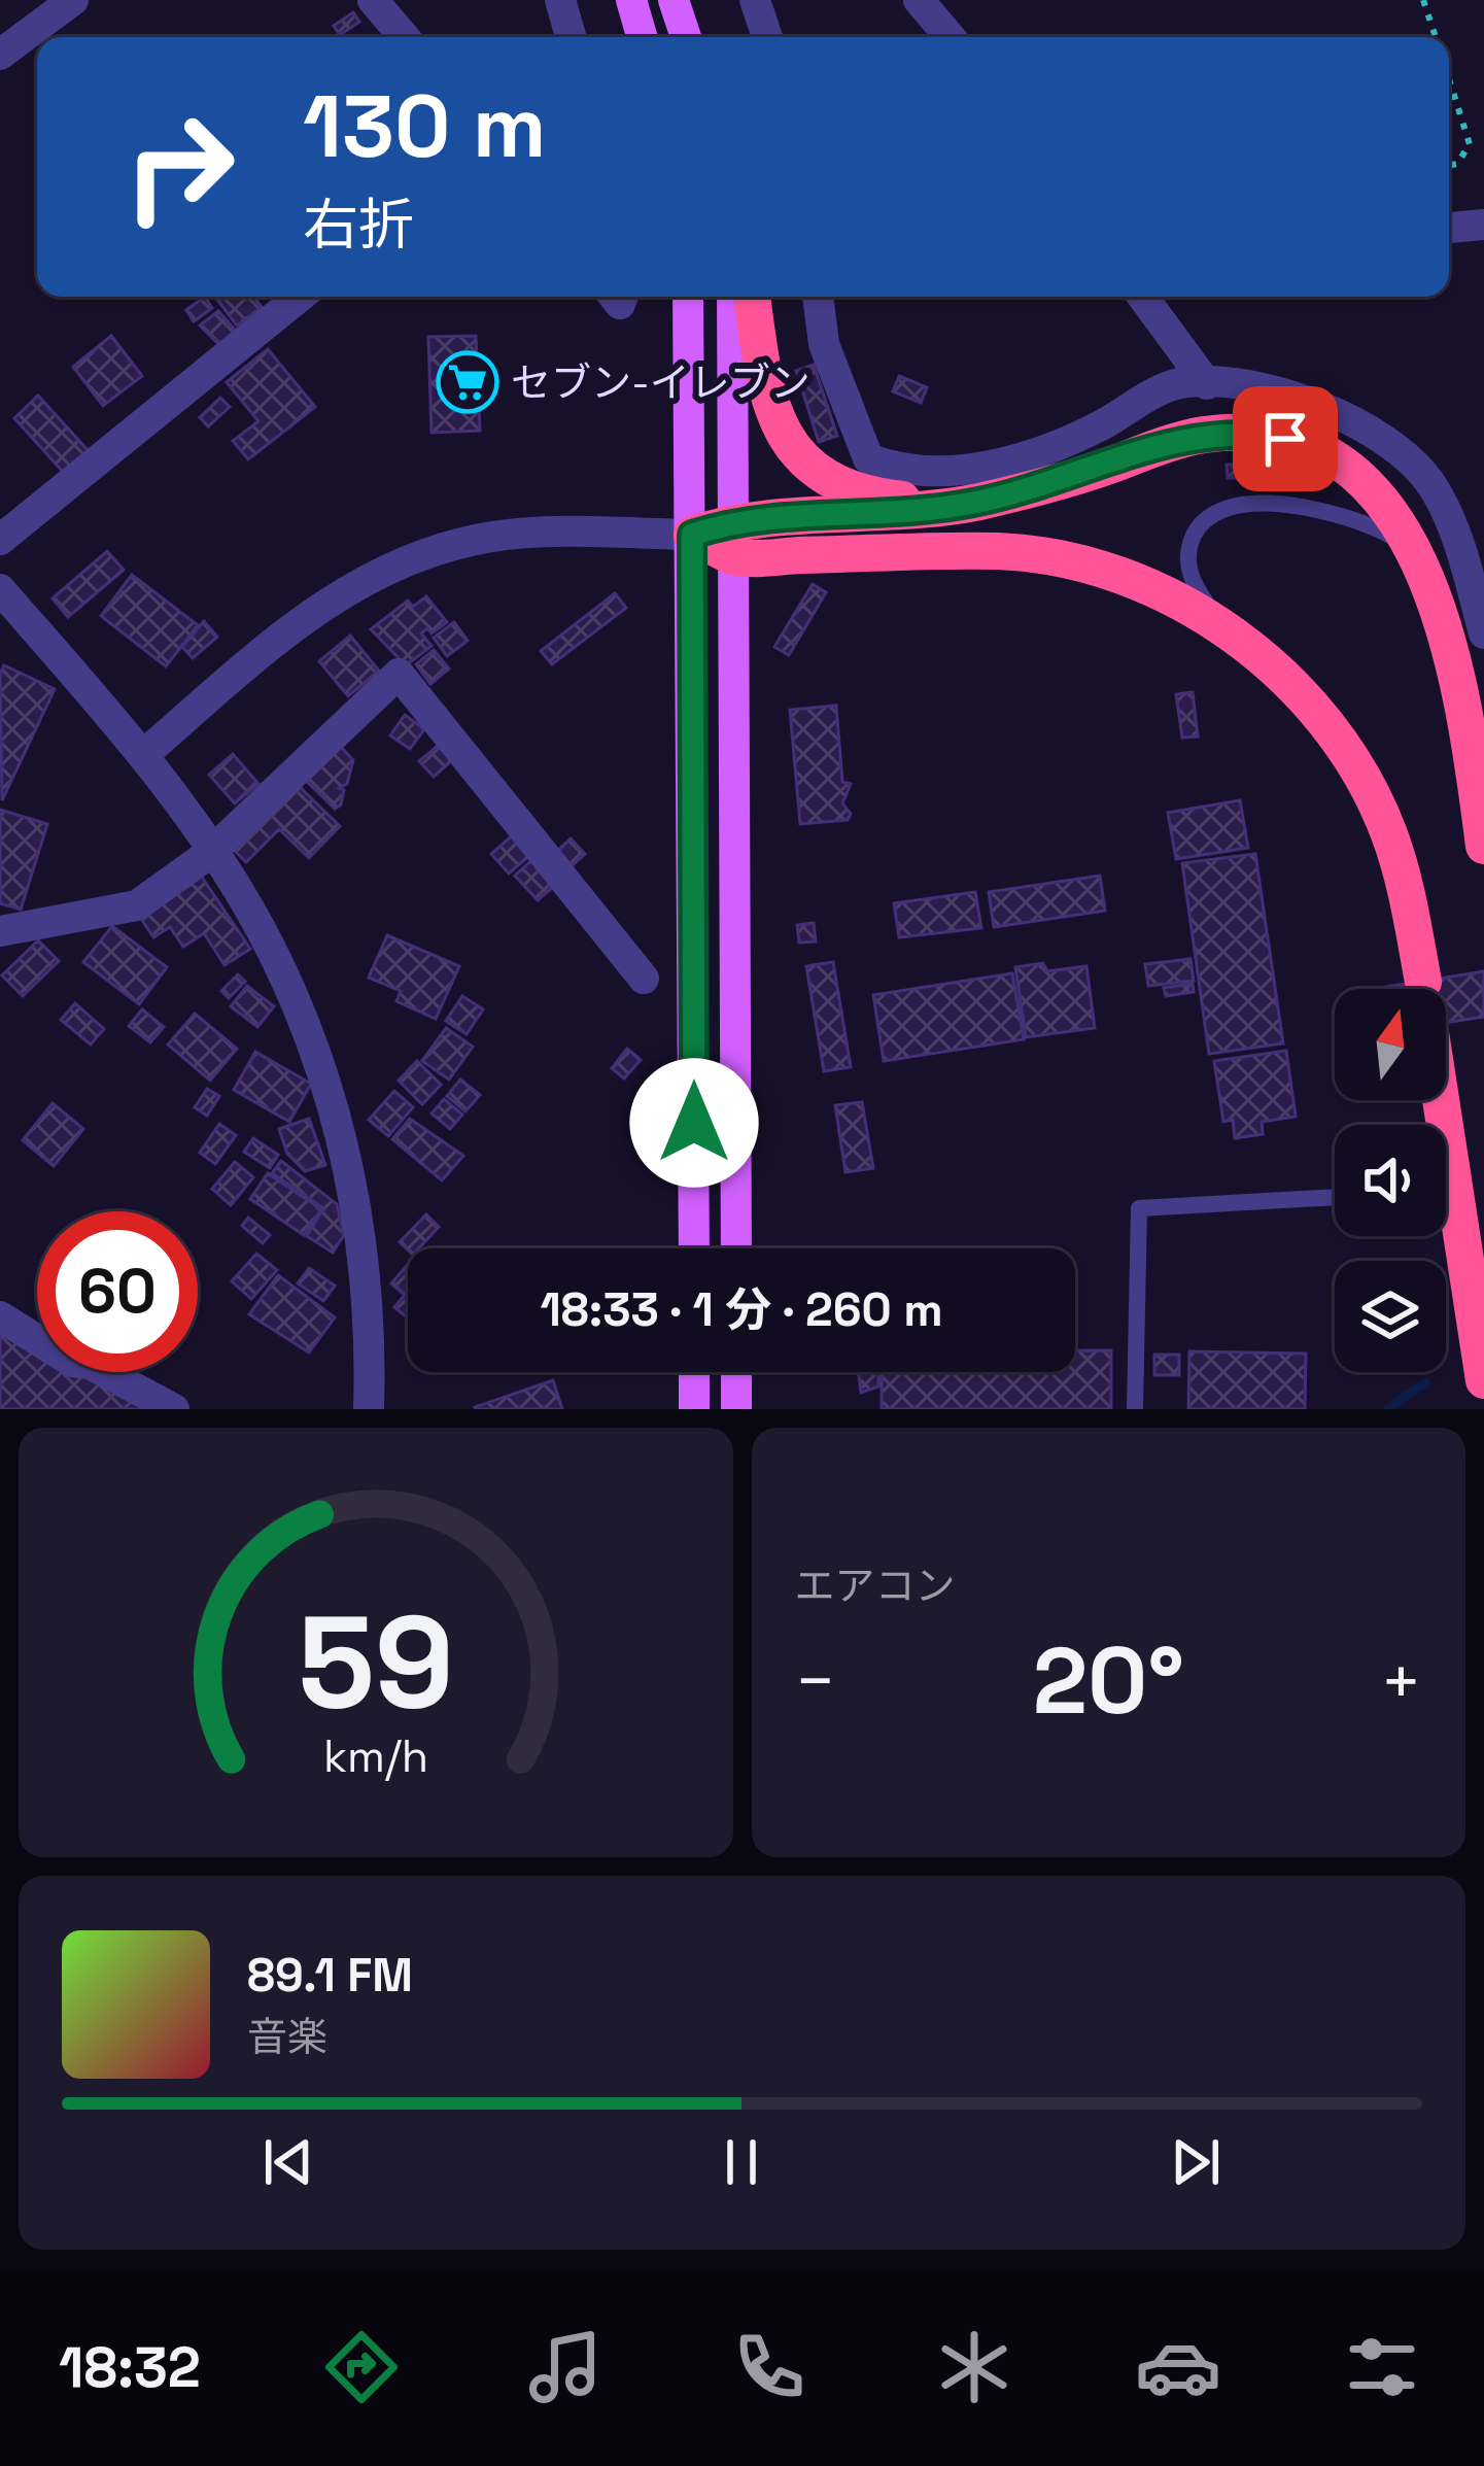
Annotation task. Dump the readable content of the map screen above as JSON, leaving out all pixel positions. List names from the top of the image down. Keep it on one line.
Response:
{"places":{"supermarket":["セブン-イレブン"]},"north":"top","page":{"turn":["130 m","右折"],"limit":"60","trip":"18:33 · 1 分 · 260 m","tile":"エアコン","heat":["−","20°","+"],"song":["89.1 FM","音楽"],"tabs":"18:32","gauge":["59","km/h"]}}
